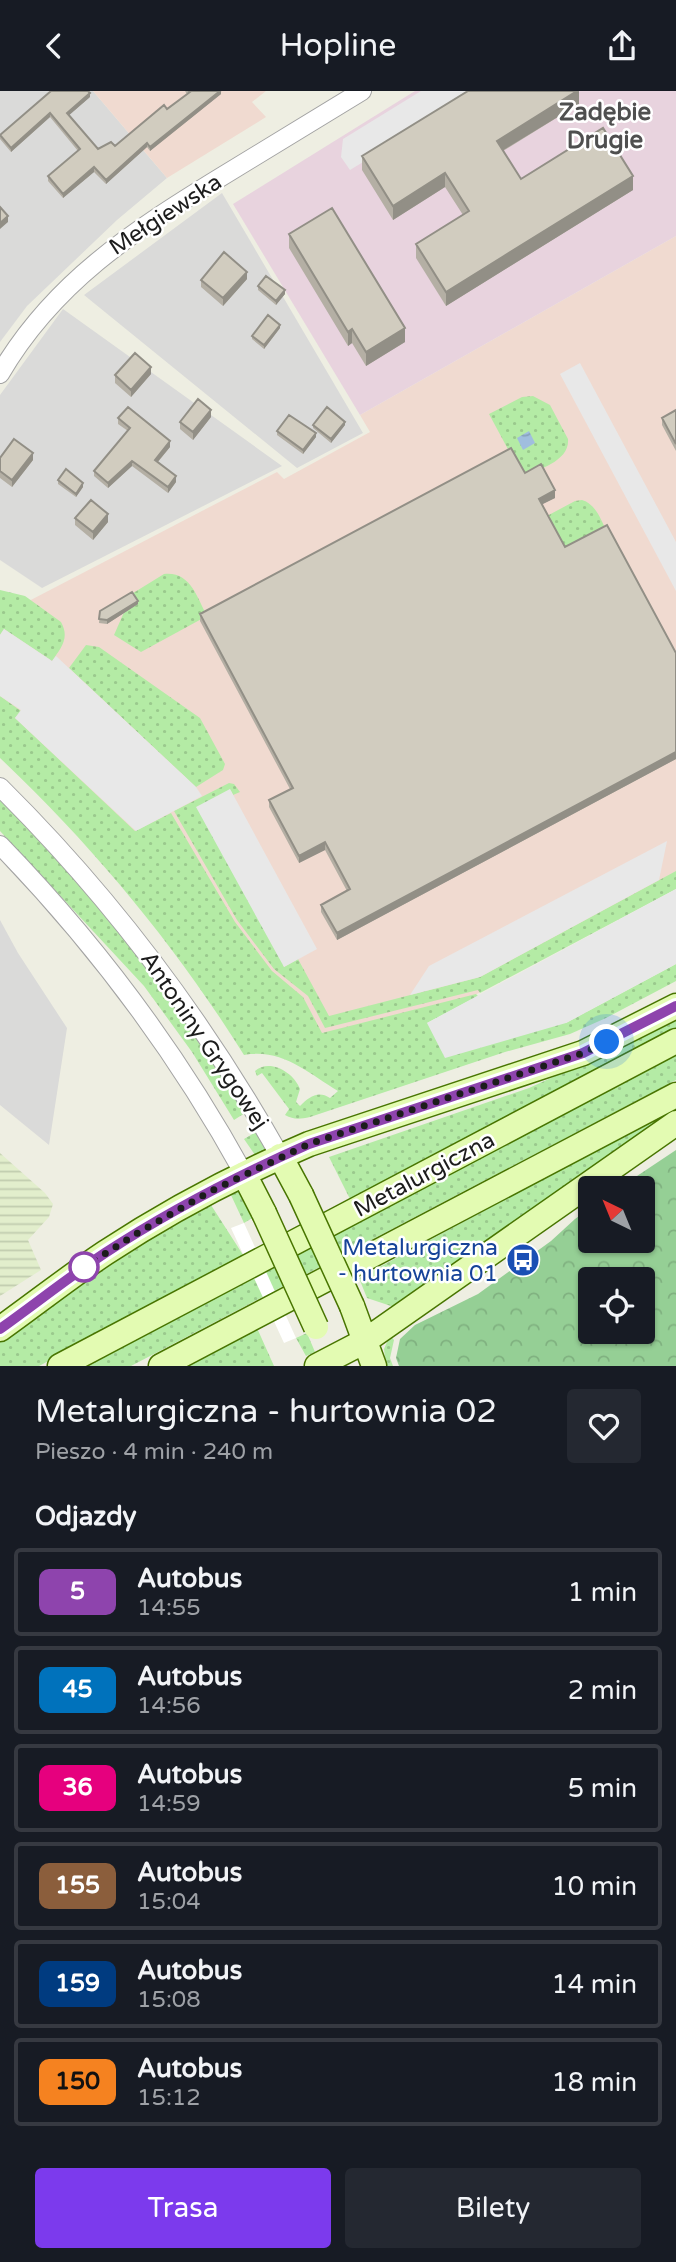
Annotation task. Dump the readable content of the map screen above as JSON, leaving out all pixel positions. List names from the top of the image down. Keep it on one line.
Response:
{"streets":{"main road":["Antoniny Grygowej","Metalurgiczna"],"street":["Mełgiewska"]},"districts":["Zadębie Drugie"],"places":{"bus stop":["Metalurgiczna - hurtownia 01"]},"lines":["bus line 5"],"north":"top left","page":{"header":"Hopline","heading":[["Metalurgiczna - hurtownia 02","Pieszo · 4 min · 240 m"],"Odjazdy"],"list":[{"mark":"5","name":"Autobus","note":"14:55","value":"1 min"},{"mark":"45","name":"Autobus","note":"14:56","value":"2 min"},{"mark":"36","name":"Autobus","note":"14:59","value":"5 min"},{"mark":"155","name":"Autobus","note":"15:04","value":"10 min"},{"mark":"159","name":"Autobus","note":"15:08","value":"14 min"},{"mark":"150","name":"Autobus","note":"15:12","value":"18 min"}],"buttons":["Trasa","Bilety"]}}
